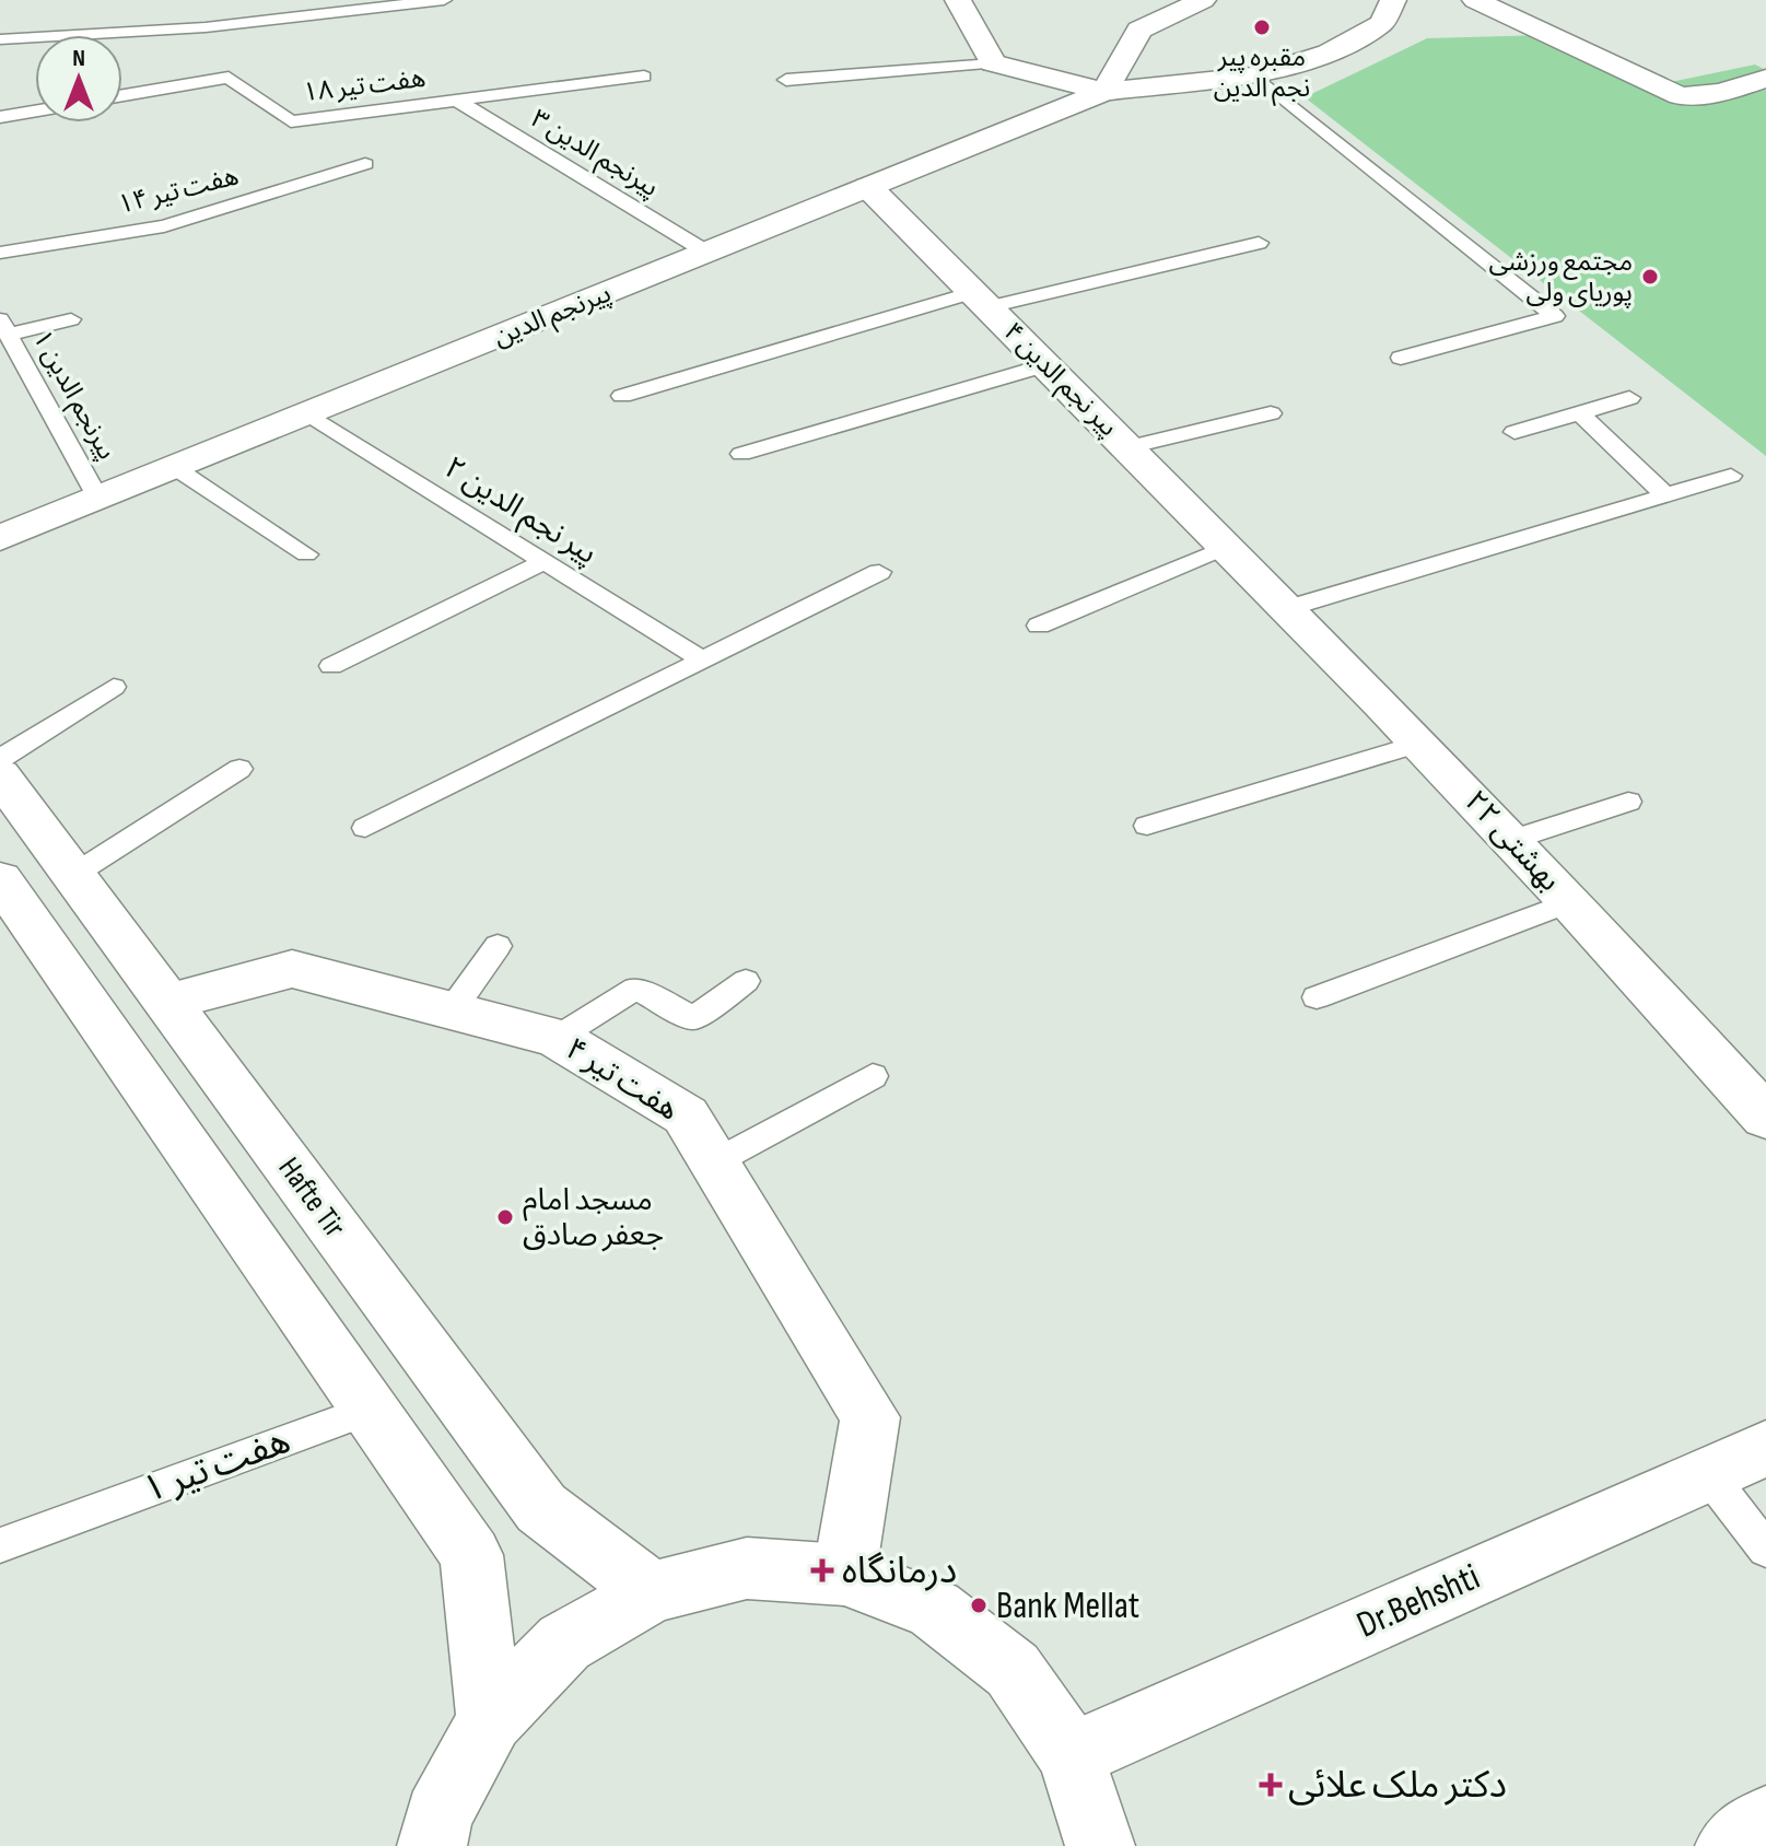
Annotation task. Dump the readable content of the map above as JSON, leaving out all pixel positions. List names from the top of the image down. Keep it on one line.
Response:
{"streets":{"street":["پیرنجم الدین","پیر نجم الدین ۴","بهشتی ۲۲","هفت تیر ۴","Hafte Tir","Dr.Behshti"],"lane":["هفت تیر ۱۸","پیرنجم الدین ۳","هفت تیر ۱۴","پیرنجم الدین ۱","پیر نجم الدین ۲","هفت تیر ۱"]},"crossings":[["هفت تیر ۱۸","پیرنجم الدین ۳"],["پیرنجم الدین ۳","پیرنجم الدین"],["پیرنجم الدین","پیر نجم الدین ۴"],["پیرنجم الدین","پیرنجم الدین ۱"],["پیرنجم الدین","پیر نجم الدین ۲"],["پیر نجم الدین ۴","بهشتی ۲۲"],["هفت تیر ۴","Hafte Tir"]],"places":{"other":["مقبره پیر نجم الدین","مجتمع ورزشی پوریای ولی","مسجد امام جعفر صادق","Bank Mellat"],"health":["درمانگاه","دکتر ملک علائی"]},"north":"top"}
